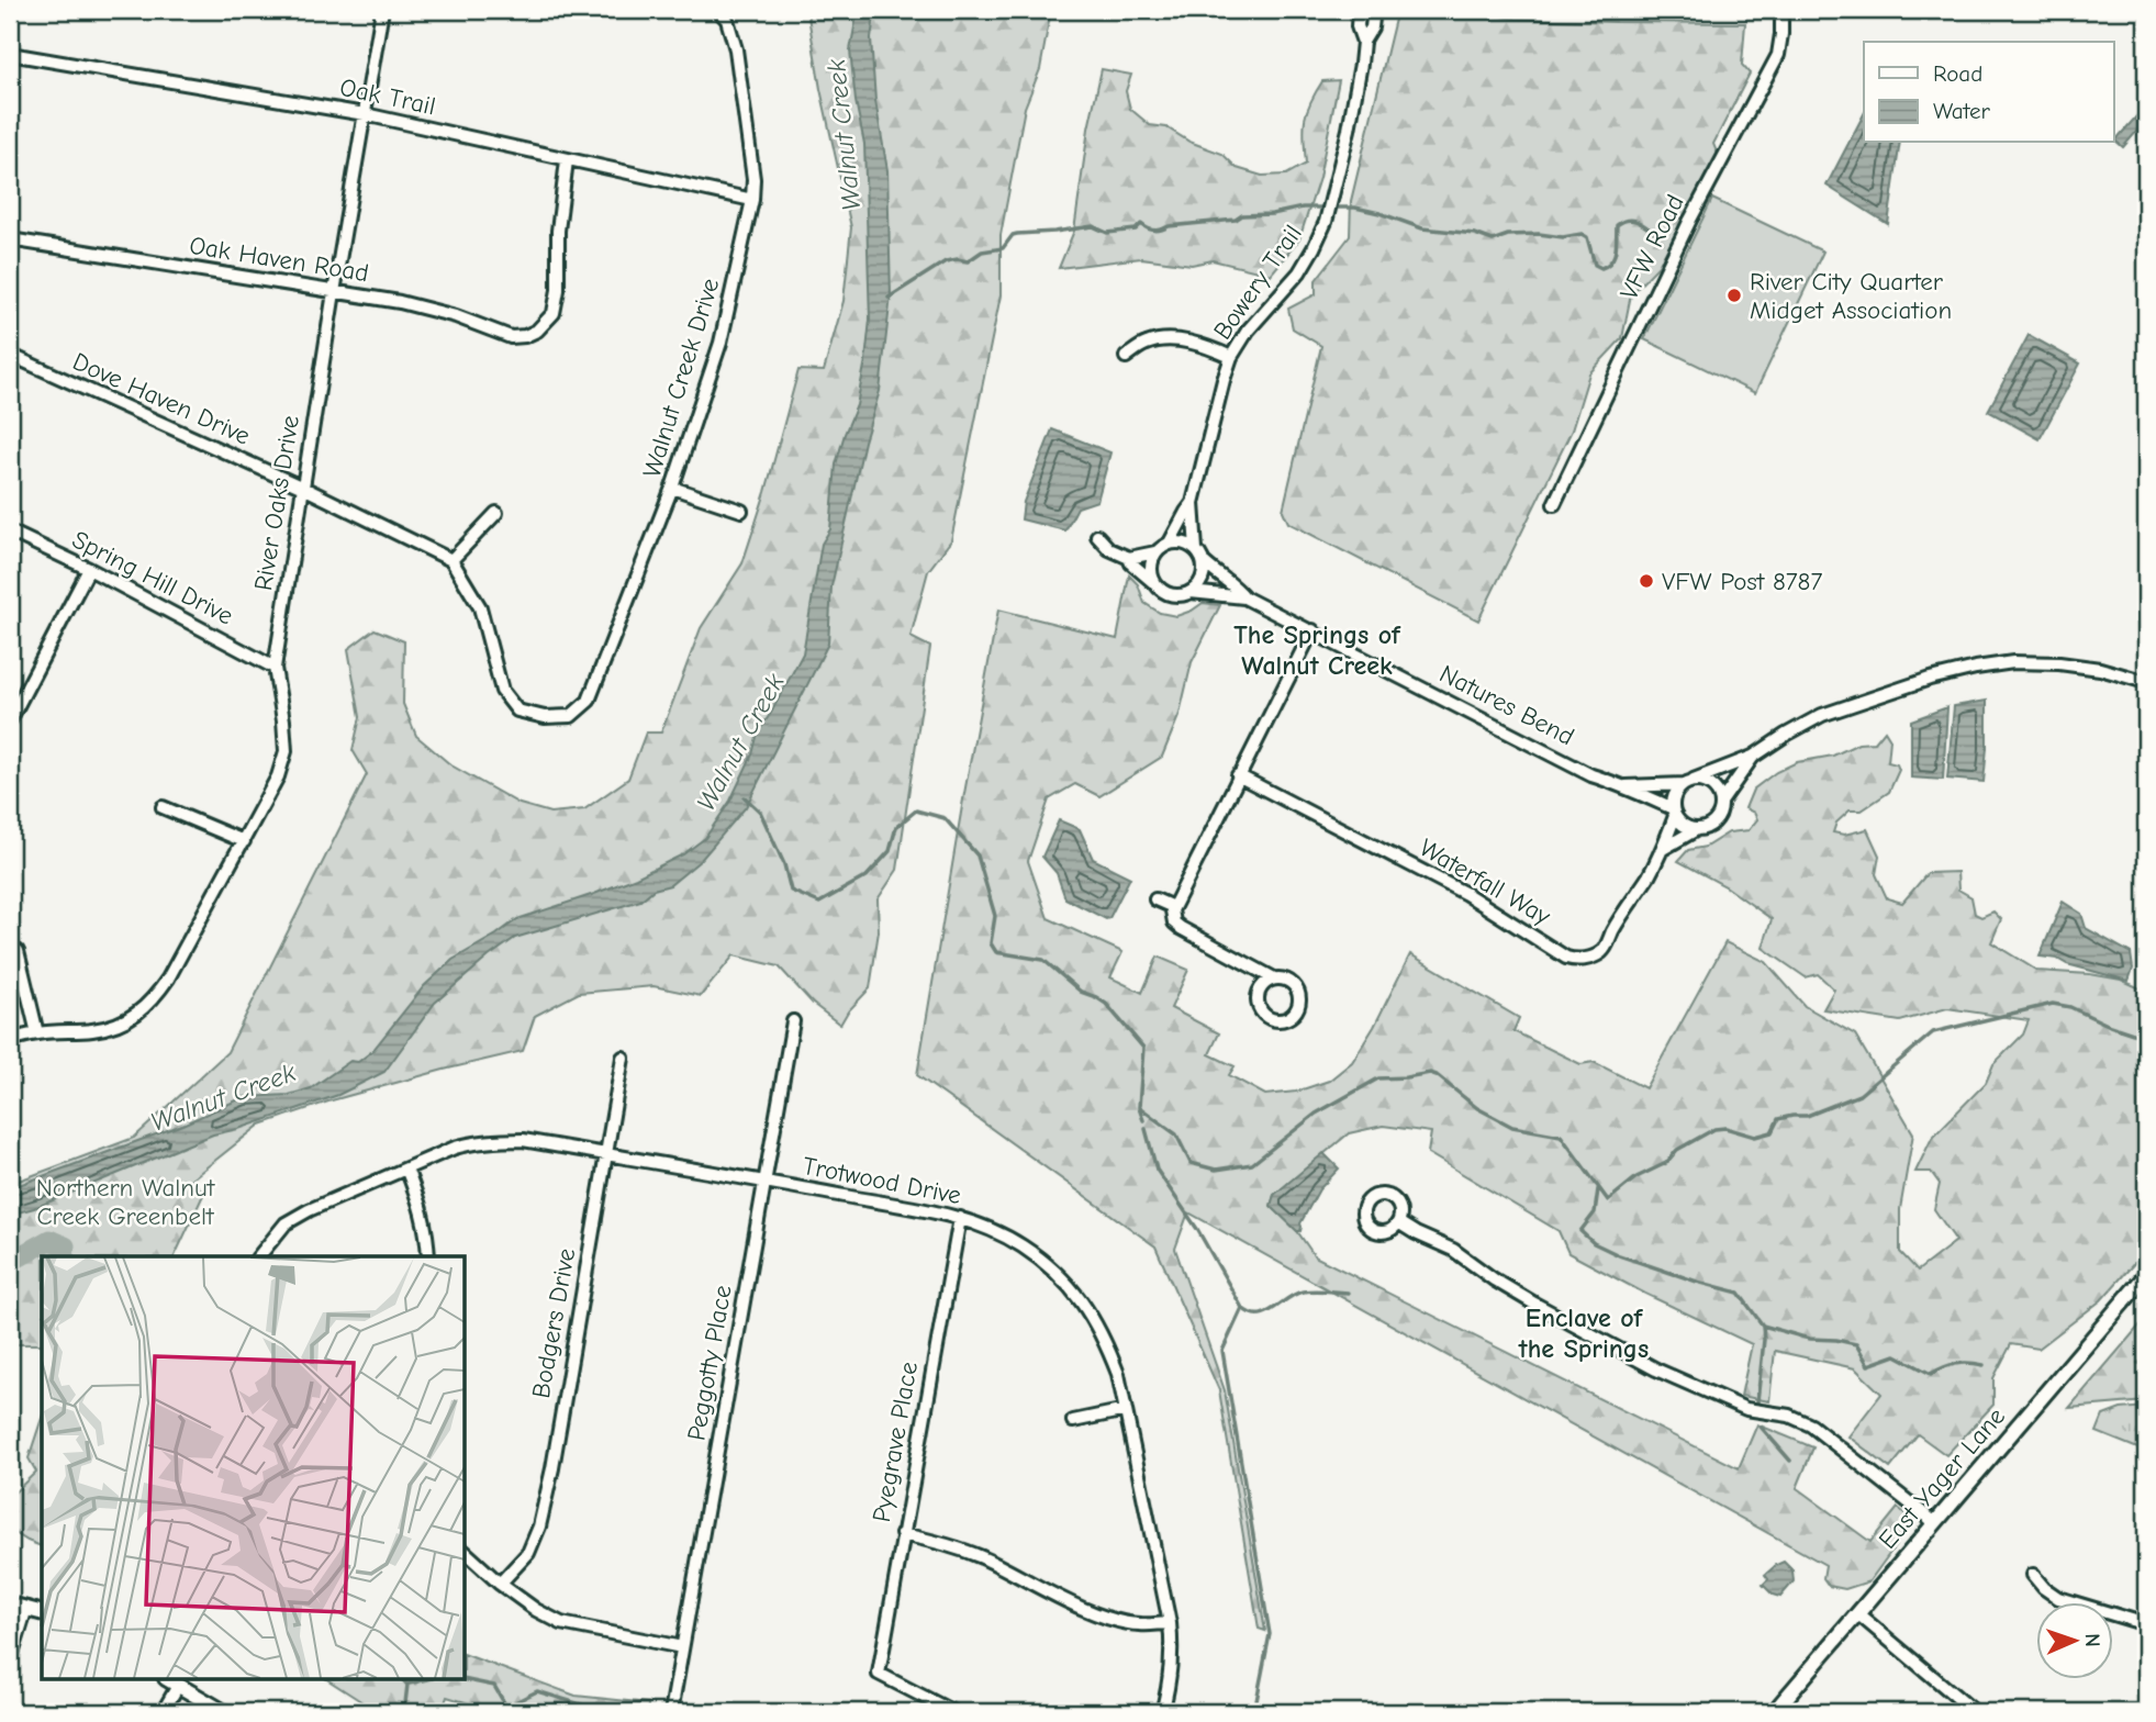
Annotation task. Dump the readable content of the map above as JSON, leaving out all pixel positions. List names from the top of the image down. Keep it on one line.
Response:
{"streets":{"street":["Oak Trail","VFW Road","Oak Haven Road","Bowery Trail","Walnut Creek Drive","Dove Haven Drive","River Oaks Drive","Spring Hill Drive","Natures Bend","Waterfall Way","Trotwood Drive","Bodgers Drive","Peggotty Place","Pyegrave Place","East Yager Lane"]},"crossings":[["Oak Trail","Oak Haven Road"],["Oak Trail","Walnut Creek Drive"],["Oak Trail","River Oaks Drive"],["Oak Haven Road","River Oaks Drive"],["Bowery Trail","Natures Bend"],["Walnut Creek Drive","Dove Haven Drive"],["Dove Haven Drive","River Oaks Drive"],["River Oaks Drive","Spring Hill Drive"],["Natures Bend","Waterfall Way"],["Trotwood Drive","Bodgers Drive"],["Trotwood Drive","Peggotty Place"],["Trotwood Drive","Pyegrave Place"]],"districts":["The Springs of Walnut Creek","Enclave of the Springs"],"water":["Walnut Creek"],"parks":["Northern Walnut Creek Greenbelt"],"places":["River City Quarter Midget Association","VFW Post 8787"],"legend":["Road","Water"],"north":"right"}
